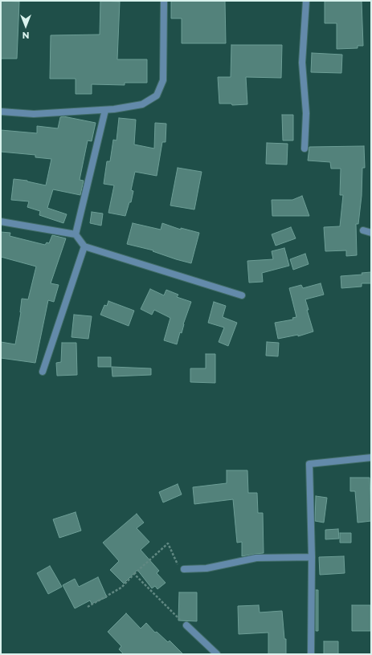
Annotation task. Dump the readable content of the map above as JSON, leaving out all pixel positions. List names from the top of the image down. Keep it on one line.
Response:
{"north":"bottom"}
